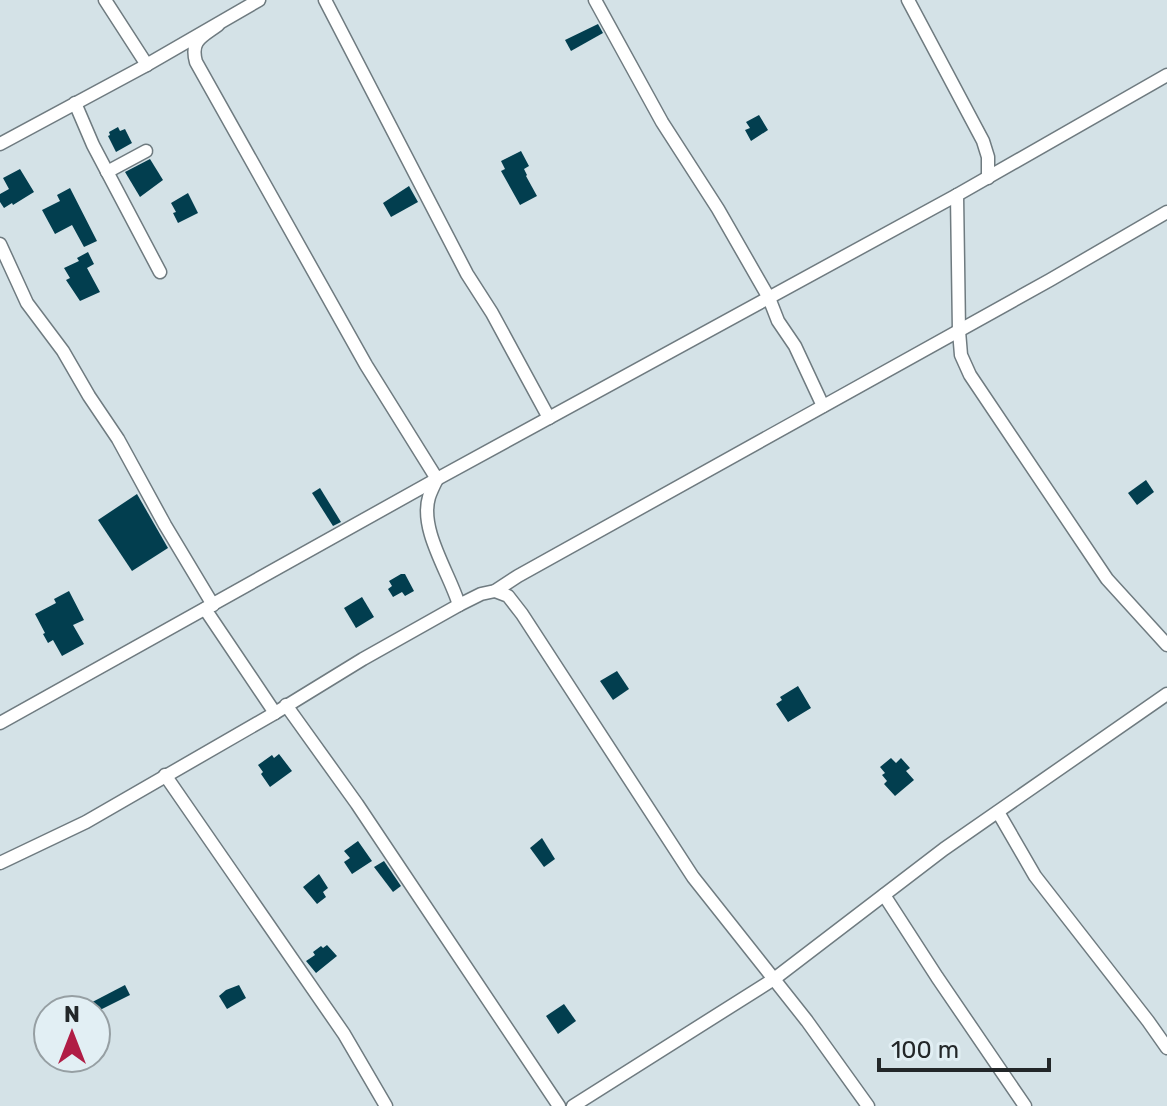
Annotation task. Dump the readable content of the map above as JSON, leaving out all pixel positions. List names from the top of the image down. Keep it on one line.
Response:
{"scale_bar":"100 m","north":"top"}
